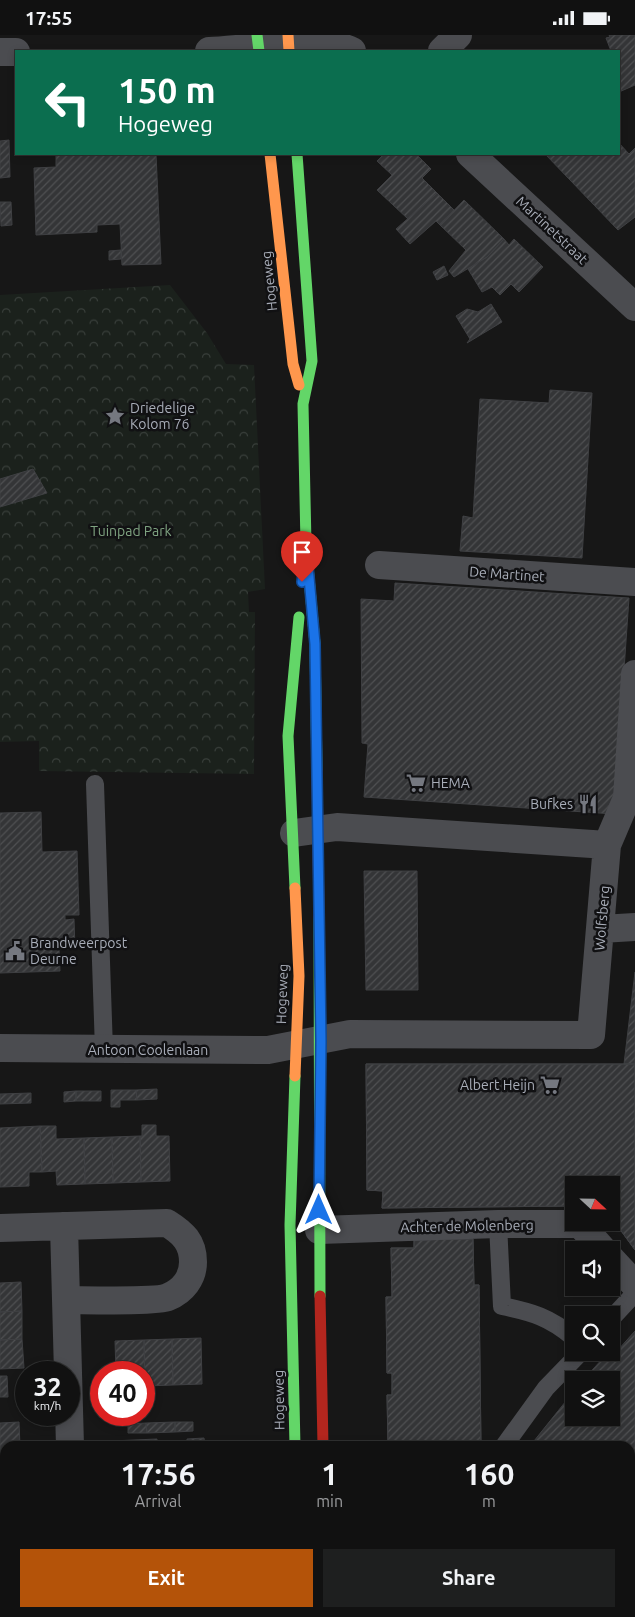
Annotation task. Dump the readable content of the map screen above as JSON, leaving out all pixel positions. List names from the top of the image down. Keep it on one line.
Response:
{"streets":{"street":["Martinetstraat","Hogeweg","De Martinet","Wolfsberg","Antoon Coolenlaan","Achter de Molenberg"]},"crossings":[["Hogeweg","Wolfsberg"],["Hogeweg","Antoon Coolenlaan"],["Hogeweg","Achter de Molenberg"],["Wolfsberg","Antoon Coolenlaan"]],"parks":["Tuinpad Park"],"places":{"place":["Driedelige Kolom 76"],"supermarket":["HEMA","Albert Heijn"],"restaurant":["Bufkes"],"public building":["Brandweerpost Deurne"]},"north":"right","page":{"status":"17:55","turn":["150 m","Hogeweg"],"speed":"32 km/h","limit":"40","eta":["17:56","Arrival","1","min","160","m"],"buttons":["Exit","Share"]}}
